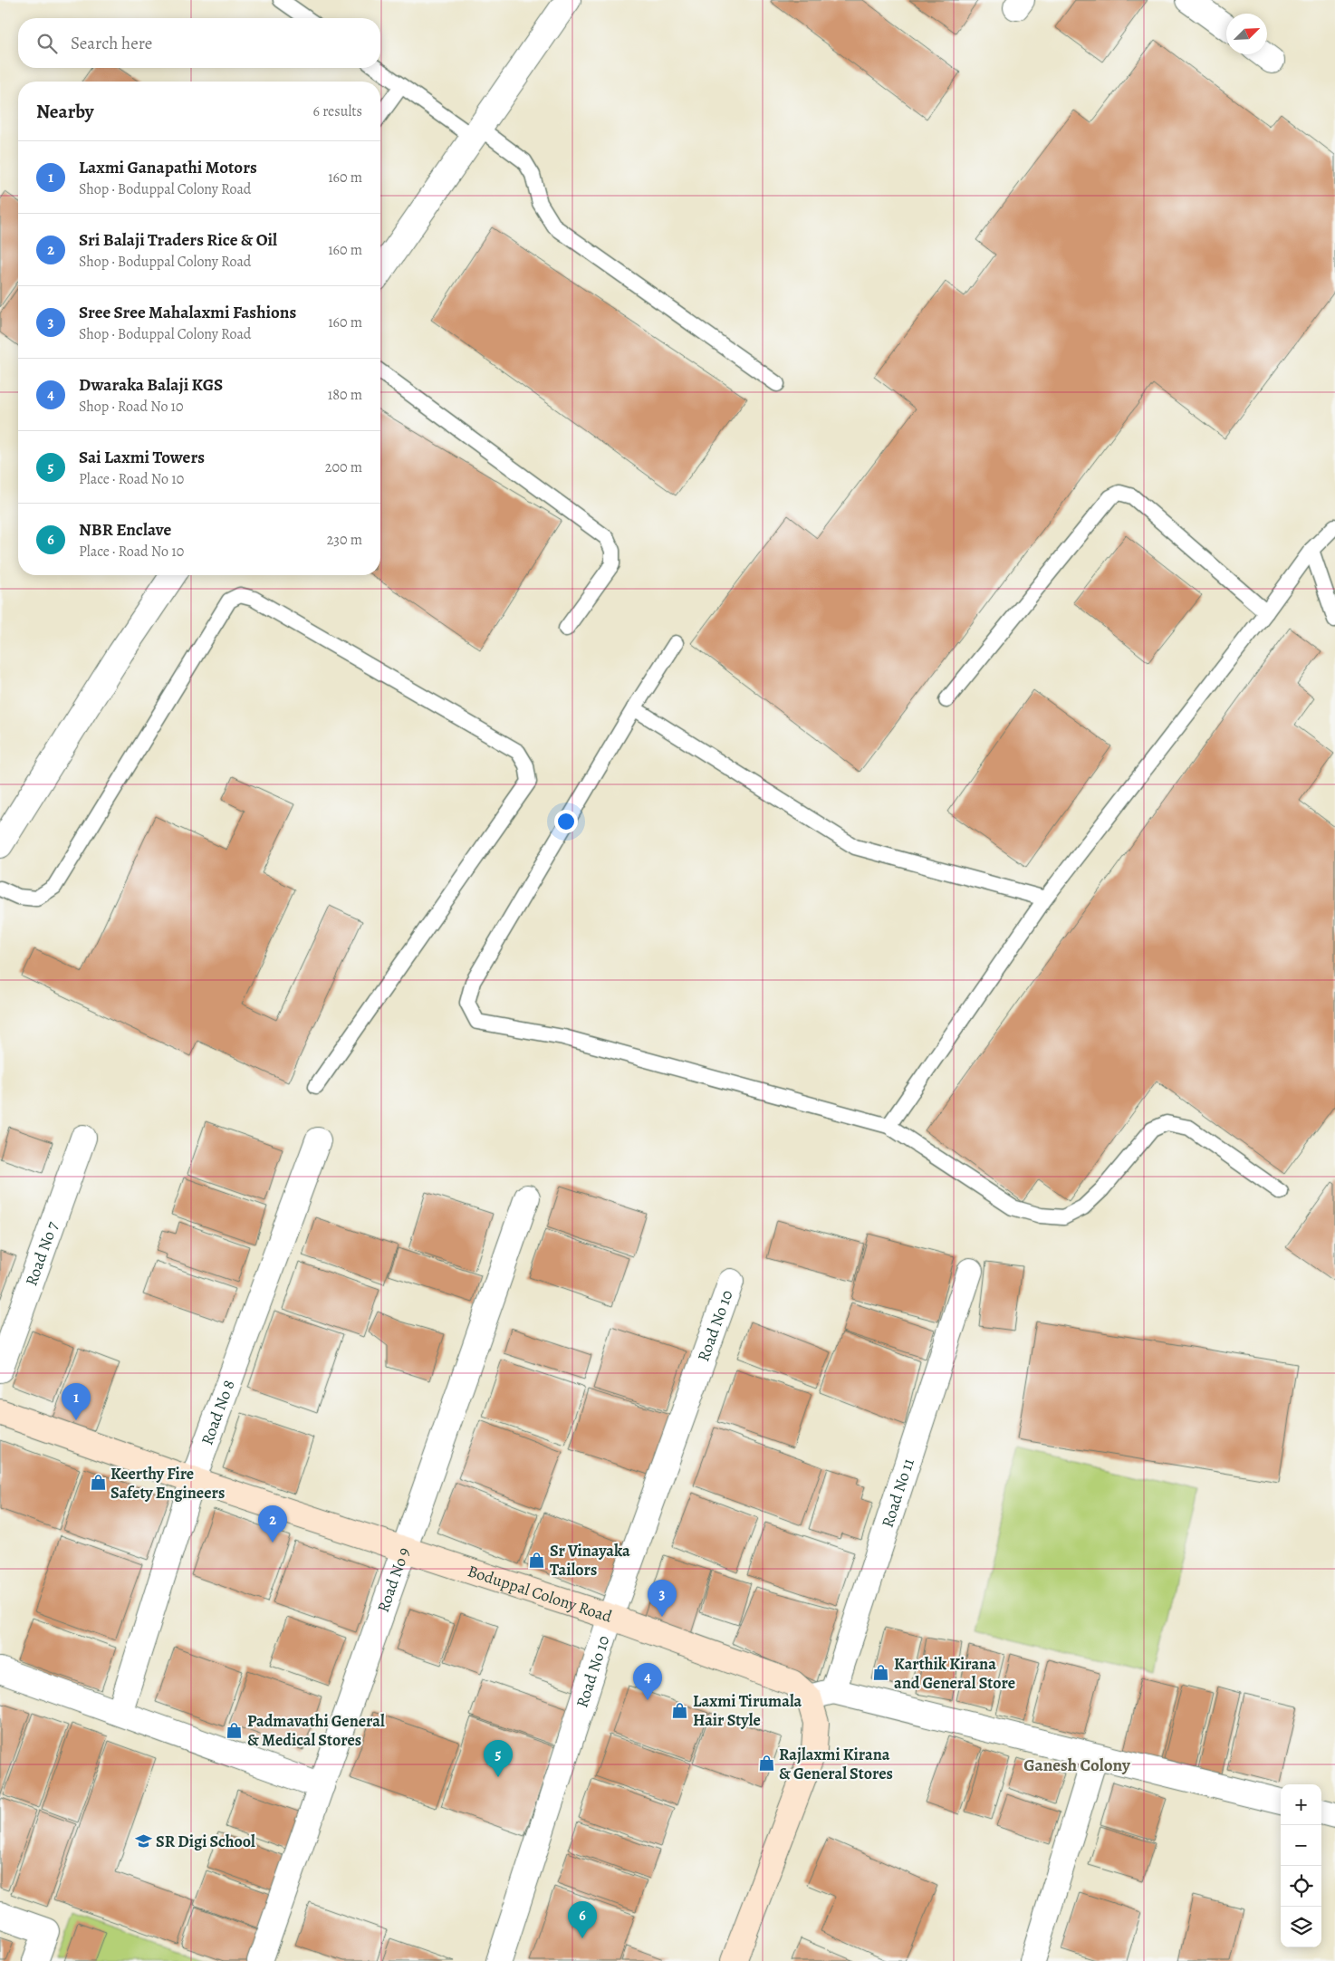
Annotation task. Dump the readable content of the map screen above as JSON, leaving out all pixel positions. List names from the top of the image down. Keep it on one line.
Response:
{"streets":{"street":["Road No 7","Road No 10","Road No 8","Road No 11","Road No 9","Boduppal Colony Road"]},"crossings":[["Road No 10","Boduppal Colony Road"],["Road No 8","Boduppal Colony Road"],["Road No 9","Boduppal Colony Road"]],"districts":["Ganesh Colony"],"places":{"shop":["Keerthy Fire Safety Engineers","Sr Vinayaka Tailors","Karthik Kirana and General Store","Laxmi Tirumala Hair Style","Padmavathi General & Medical Stores","Rajlaxmi Kirana & General Stores"],"school or university":["SR Digi School"]},"north":"top right","page":{"search":"Search here","heading":["Nearby","6 results"],"list":[{"mark":"1","name":"Laxmi Ganapathi Motors","note":"Shop · Boduppal Colony Road","value":"160 m"},{"mark":"2","name":"Sri Balaji Traders Rice & Oil","note":"Shop · Boduppal Colony Road","value":"160 m"},{"mark":"3","name":"Sree Sree Mahalaxmi Fashions","note":"Shop · Boduppal Colony Road","value":"160 m"},{"mark":"4","name":"Dwaraka Balaji KGS","note":"Shop · Road No 10","value":"180 m"},{"mark":"5","name":"Sai Laxmi Towers","note":"Place · Road No 10","value":"200 m"},{"mark":"6","name":"NBR Enclave","note":"Place · Road No 10","value":"230 m"}],"pins":["1","2","3","4","5","6"],"map_buttons":["+","−"]}}
